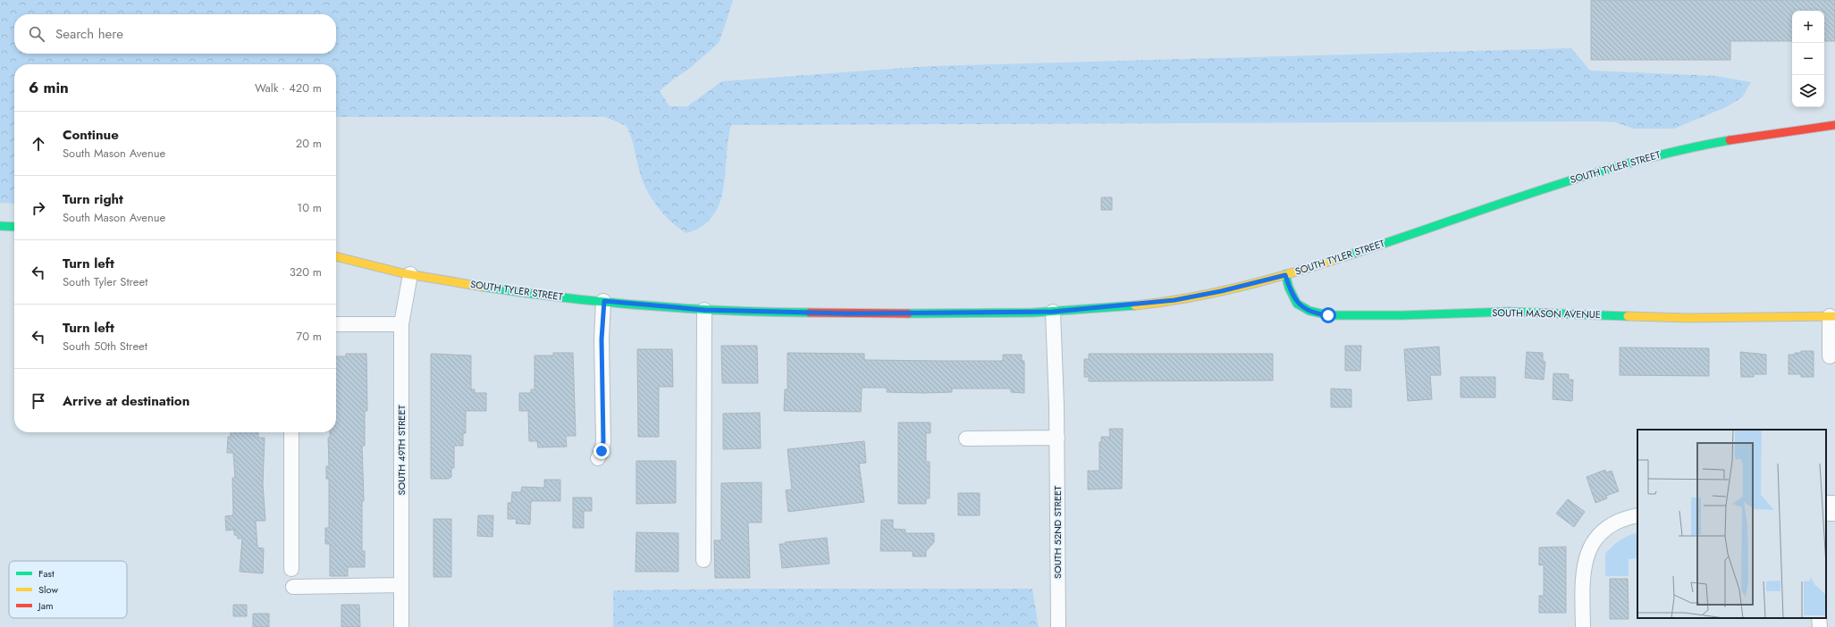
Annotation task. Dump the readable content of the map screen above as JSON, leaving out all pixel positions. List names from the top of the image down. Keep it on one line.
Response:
{"streets":{"main road":["SOUTH TYLER STREET","SOUTH MASON AVENUE"],"street":["SOUTH 49TH STREET","SOUTH 52ND STREET"]},"crossings":[["SOUTH TYLER STREET","SOUTH MASON AVENUE"],["SOUTH TYLER STREET","SOUTH 49TH STREET"],["SOUTH TYLER STREET","SOUTH 52ND STREET"]],"legend":["Fast","Slow","Jam"],"page":{"map_buttons":["+","−"],"search":"Search here","heading":["6 min","Walk · 420 m"],"list":[["Continue","South Mason Avenue","20 m"],["Turn right","South Mason Avenue","10 m"],["Turn left","South Tyler Street","320 m"],["Turn left","South 50th Street","70 m"],"Arrive at destination"]}}
